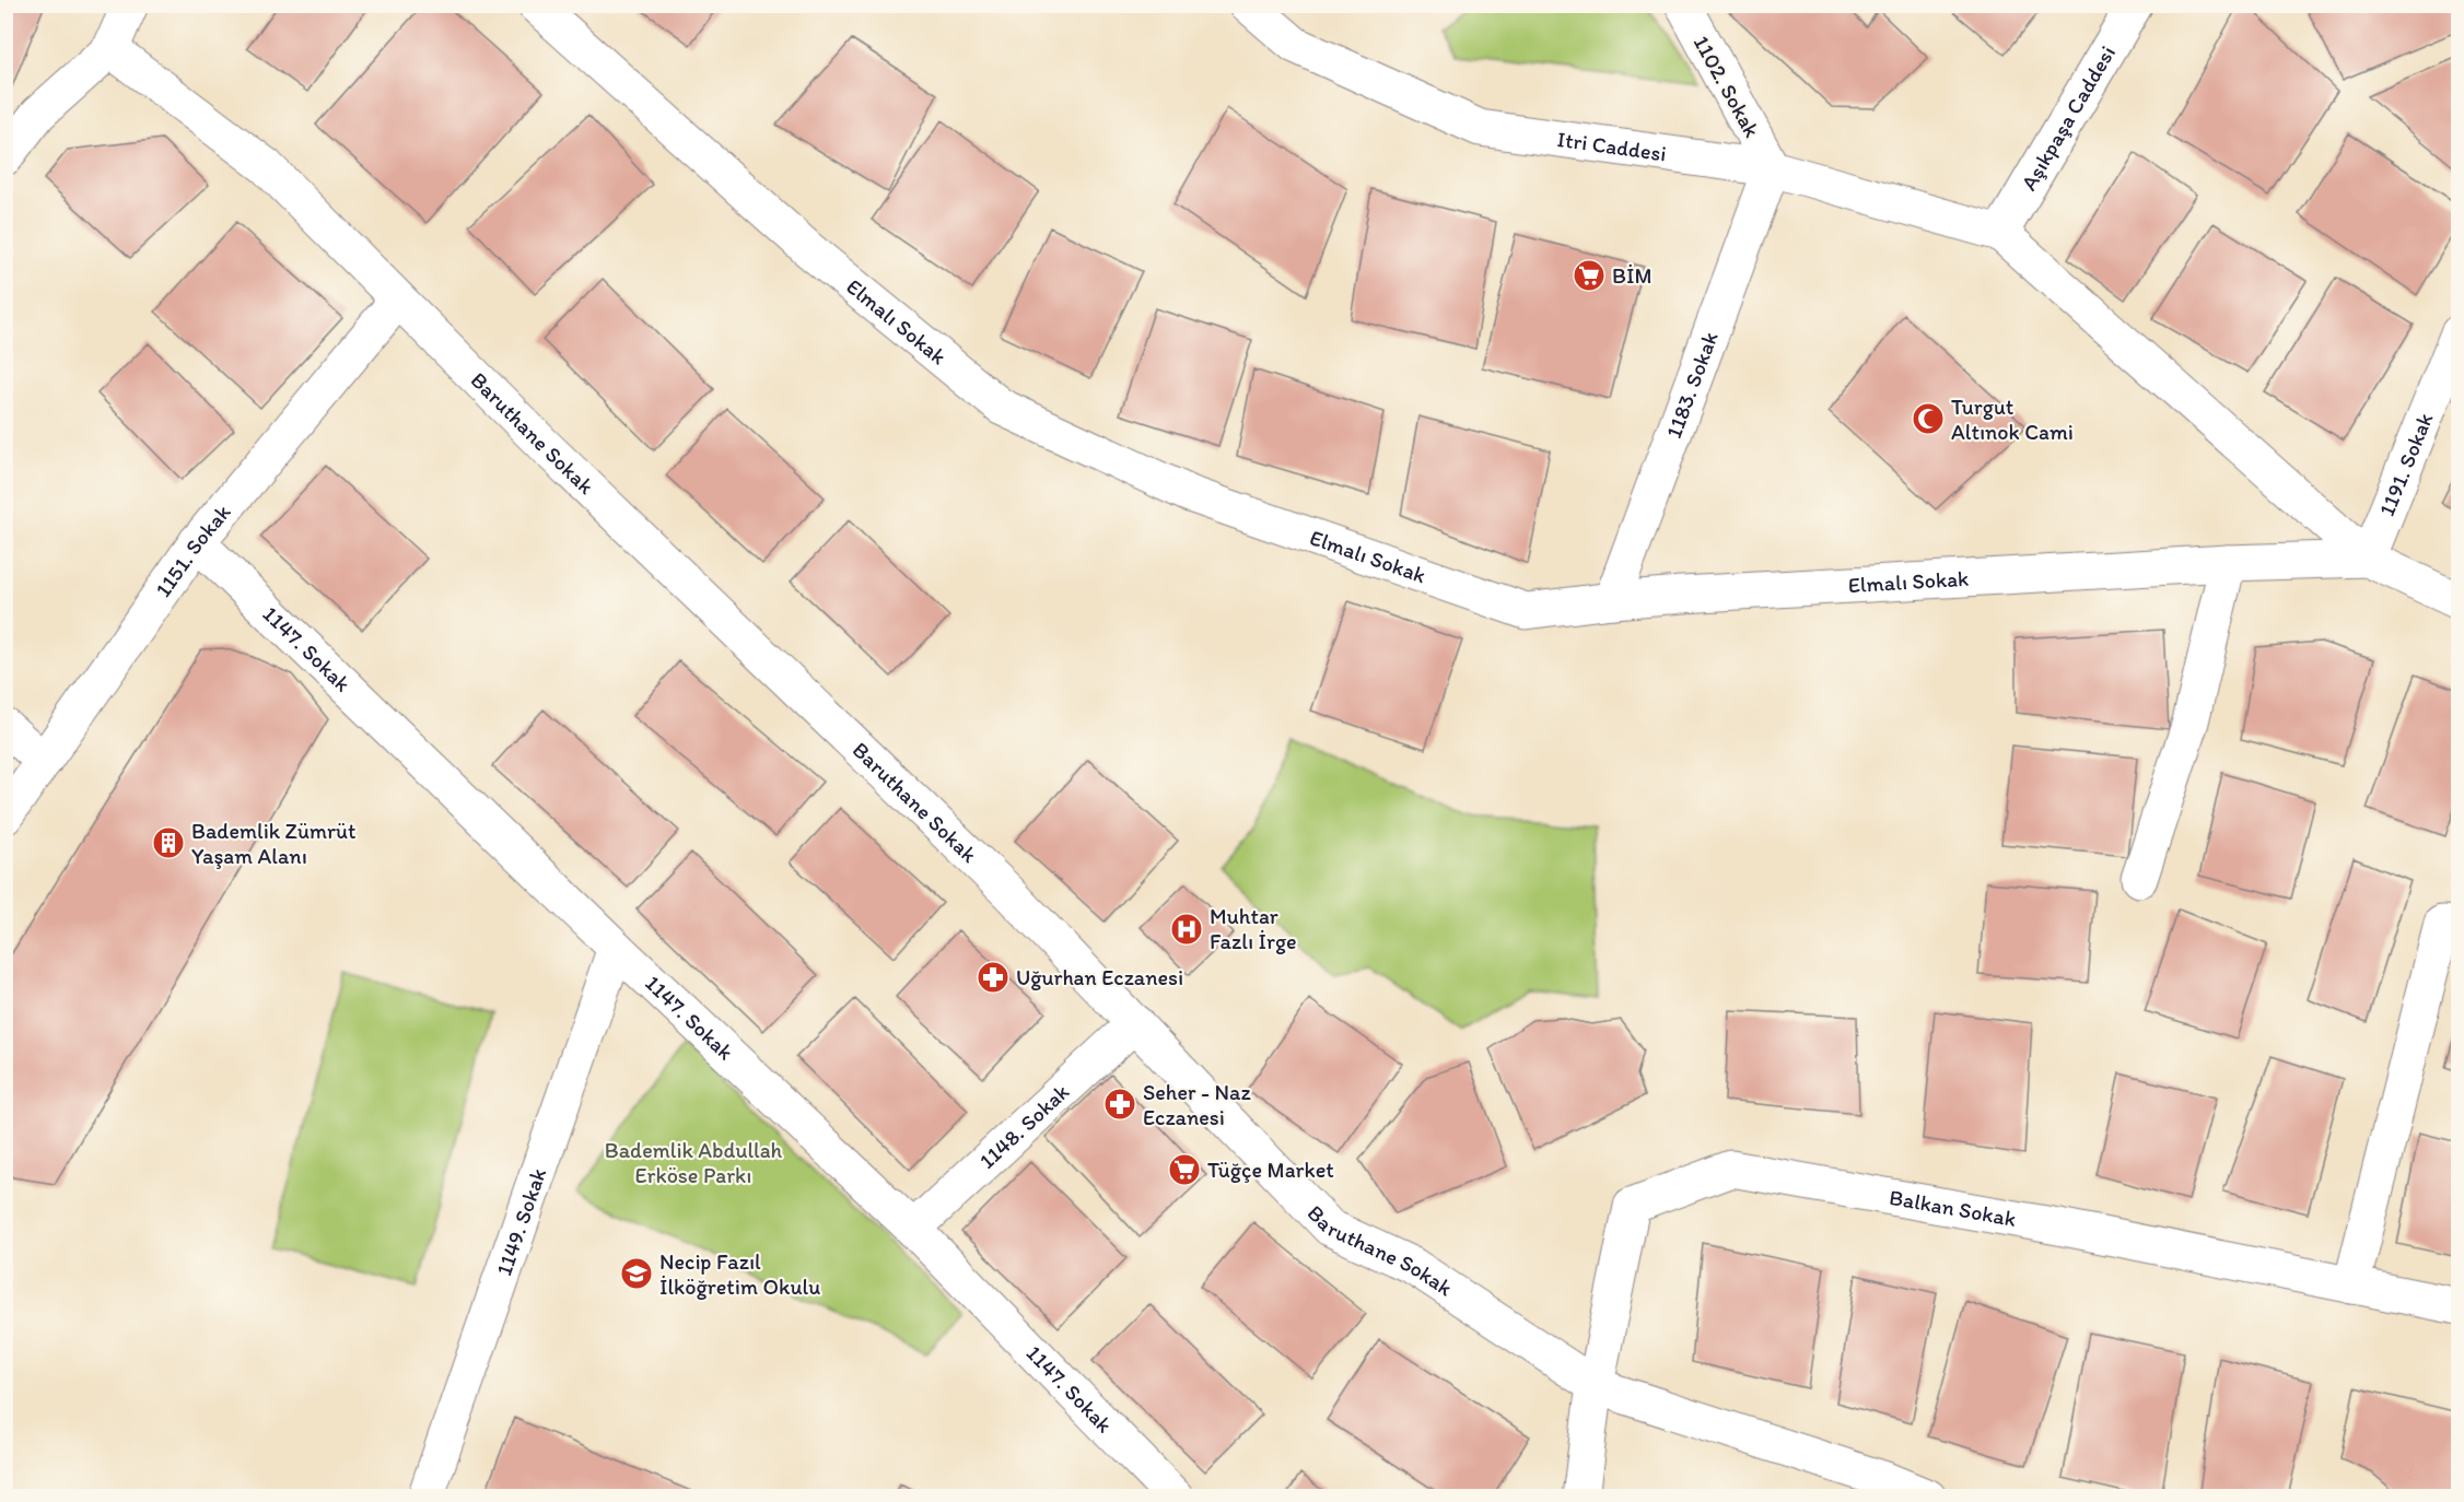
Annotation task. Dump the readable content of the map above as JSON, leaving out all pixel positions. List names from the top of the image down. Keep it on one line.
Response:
{"streets":{"street":["1102. Sokak","Aşıkpaşa Caddesi","Itri Caddesi","Elmalı Sokak","1183. Sokak","Baruthane Sokak","1191. Sokak","1151. Sokak","1147. Sokak","1148. Sokak","Balkan Sokak","1149. Sokak"]},"crossings":[["1102. Sokak","Itri Caddesi"],["1102. Sokak","1183. Sokak"],["Aşıkpaşa Caddesi","Itri Caddesi"],["Itri Caddesi","1183. Sokak"],["Elmalı Sokak","1183. Sokak"],["Elmalı Sokak","1191. Sokak"],["Baruthane Sokak","1151. Sokak"],["Baruthane Sokak","1148. Sokak"],["Baruthane Sokak","Balkan Sokak"],["1151. Sokak","1147. Sokak"],["1147. Sokak","1148. Sokak"],["1147. Sokak","1149. Sokak"]],"parks":["Bademlik Abdullah Erköse Parkı"],"places":{"supermarket":["BİM","Tüğçe Market"],"mosque":["Turgut Altınok Cami"],"building":["Bademlik Zümrüt Yaşam Alanı"],"hospital":["Muhtar Fazlı İrge"],"pharmacy":["Uğurhan Eczanesi","Seher - Naz Eczanesi"],"school or university":["Necip Fazıl İlköğretim Okulu"]}}
